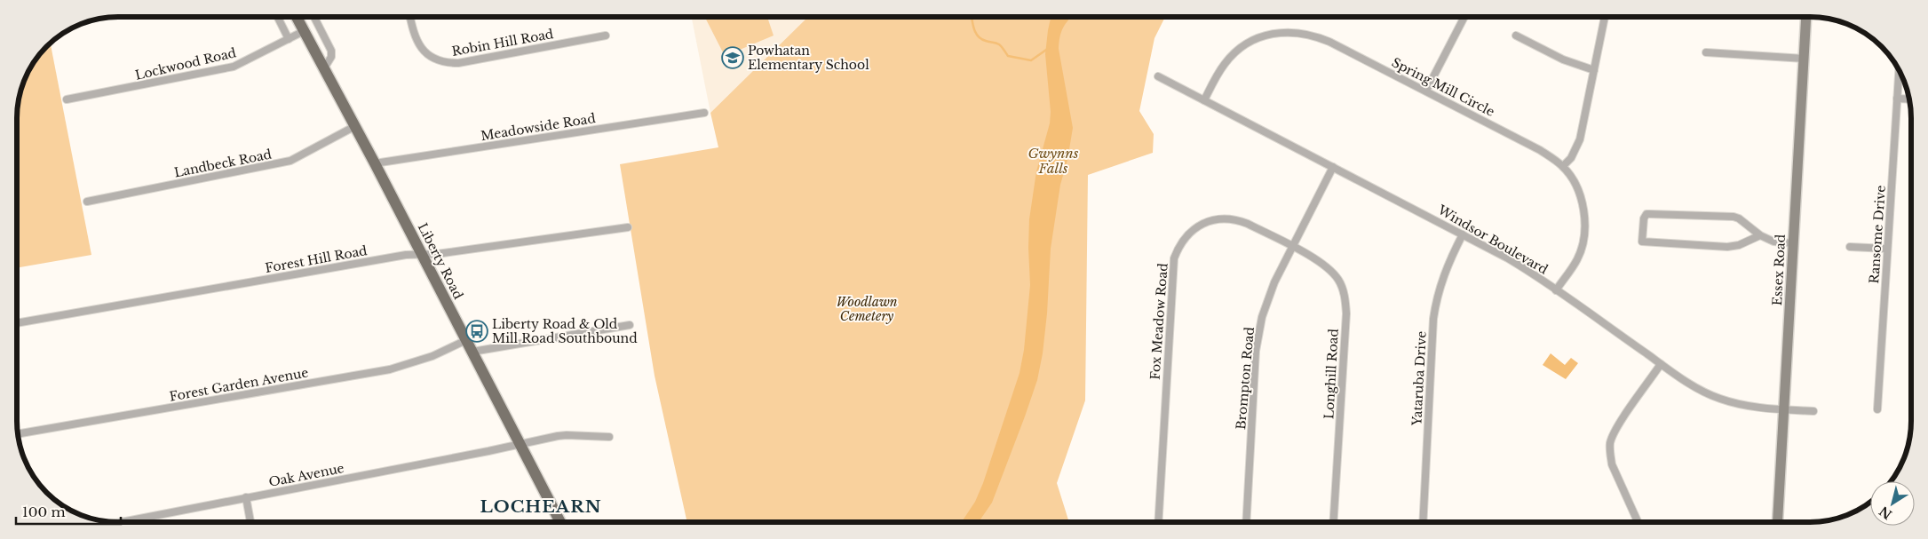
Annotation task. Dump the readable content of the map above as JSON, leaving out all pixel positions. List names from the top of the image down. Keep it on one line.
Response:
{"streets":{"main road":["Liberty Road"],"street":["Robin Hill Road","Lockwood Road","Spring Mill Circle","Meadowside Road","Landbeck Road","Ransome Drive","Windsor Boulevard","Forest Hill Road","Essex Road","Fox Meadow Road","Longhill Road","Brompton Road","Yataruba Drive","Forest Garden Avenue","Oak Avenue"]},"crossings":[["Lockwood Road","Liberty Road"],["Spring Mill Circle","Windsor Boulevard"],["Meadowside Road","Liberty Road"],["Landbeck Road","Liberty Road"],["Windsor Boulevard","Essex Road"],["Windsor Boulevard","Brompton Road"],["Windsor Boulevard","Yataruba Drive"],["Forest Hill Road","Liberty Road"],["Liberty Road","Forest Garden Avenue"],["Liberty Road","Oak Avenue"],["Fox Meadow Road","Longhill Road"],["Fox Meadow Road","Brompton Road"],["Longhill Road","Brompton Road"]],"districts":["LOCHEARN"],"water":["Gwynns Falls"],"parks":["Woodlawn Cemetery"],"places":{"school or university":["Powhatan Elementary School"],"bus stop":["Liberty Road & Old Mill Road Southbound"]},"scale_bar":"100 m","north":"bottom left"}
